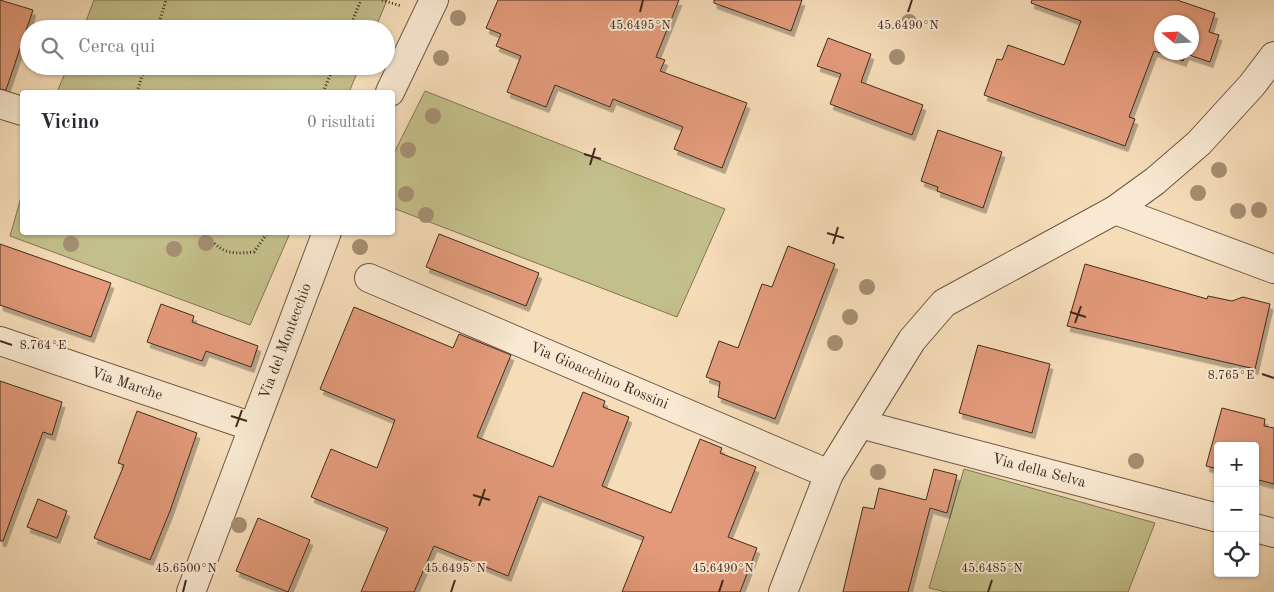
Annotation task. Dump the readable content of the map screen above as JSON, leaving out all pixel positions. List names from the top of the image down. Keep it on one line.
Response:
{"streets":{"street":["Via del Montecchio","Via Gioacchino Rossini","Via Marche","Via della Selva"]},"crossings":[["Via del Montecchio","Via Marche"]],"north":"left","page":{"search":"Cerca qui","heading":["Vicino","0 risultati"],"map_buttons":["+","−"]},"coordinates":["45.6495°N","45.6490°N","8.764°E","8.765°E","45.6500°N","45.6485°N"]}
